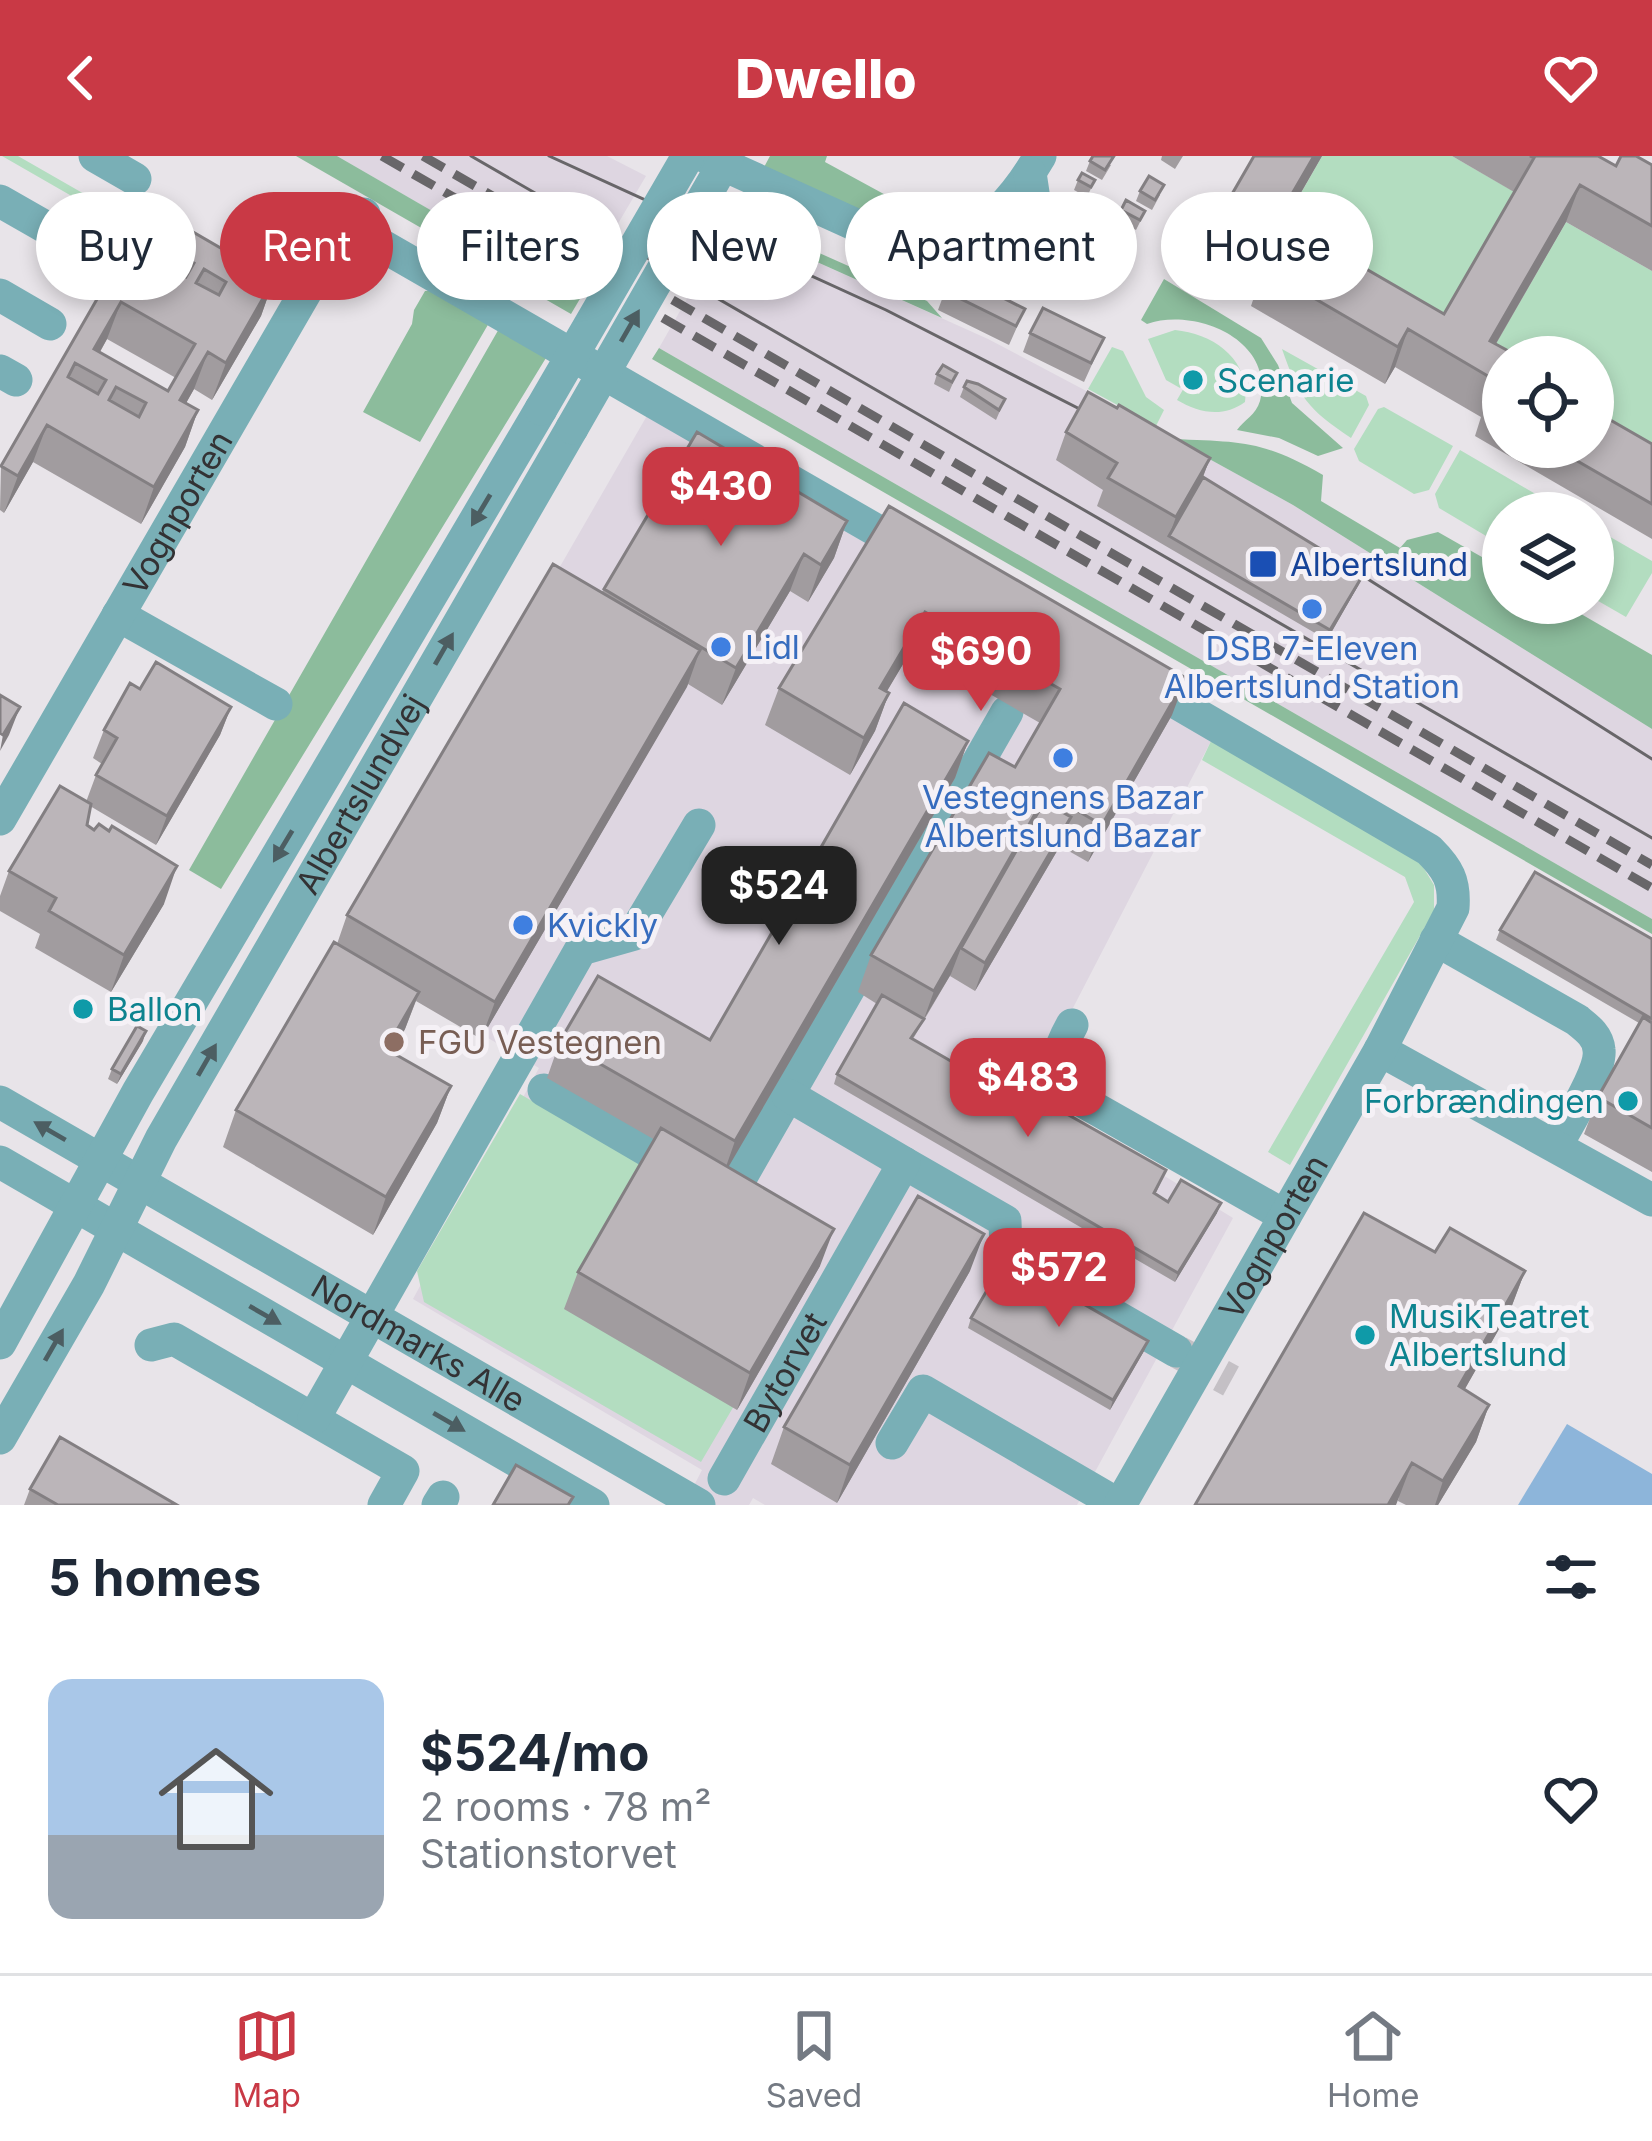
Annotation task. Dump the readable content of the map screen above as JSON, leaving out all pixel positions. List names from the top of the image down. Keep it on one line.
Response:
{"streets":{"street":["Vognporten","Albertslundvej","Nordmarks Alle","Bytorvet"]},"crossings":[["Albertslundvej","Nordmarks Alle"]],"places":{"other":["Scenarie","DSB 7-Eleven Albertslund Station","Lidl","Vestegnens Bazar Albertslund Bazar","Kvickly","Ballon","FGU Vestegnen","Forbrændingen","MusikTeatret Albertslund"],"transit":["Albertslund"]},"page":{"header":"Dwello","chip":["Buy","Rent","Filters","New","Apartment","House"],"price":["$430","$690","$524","$483","$572"],"heading":"5 homes","list":[{"name":"$524/mo","note":"2 rooms · 78 m² · Stationstorvet"}],"tabs":["Map","Saved","Home"]}}
